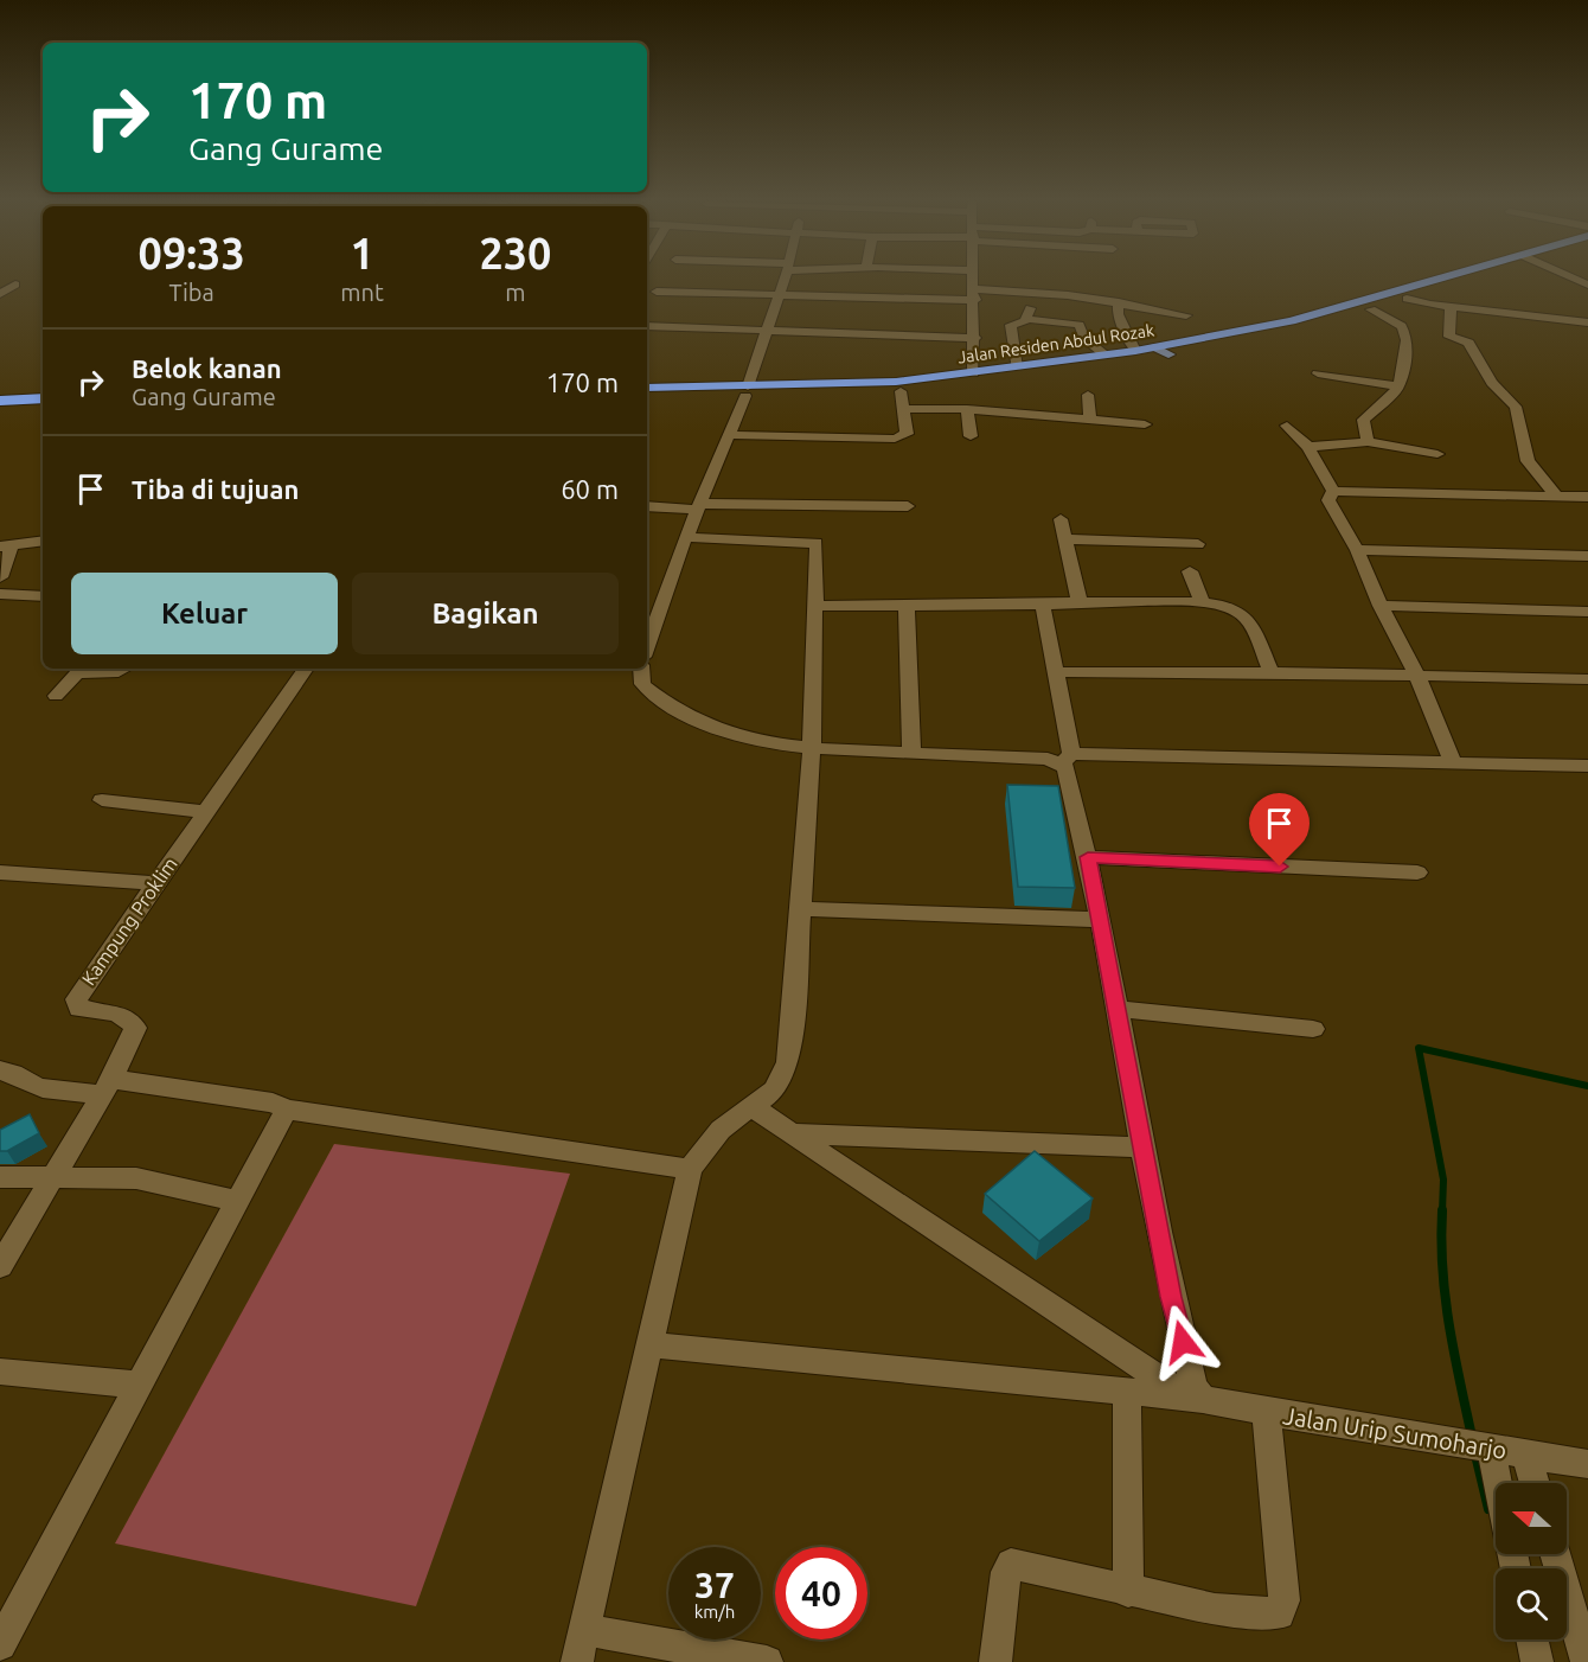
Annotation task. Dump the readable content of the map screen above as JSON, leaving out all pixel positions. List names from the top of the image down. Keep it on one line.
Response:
{"streets":{"highway":["Jalan Residen Abdul Rozak"],"street":["Kampung Proklim","Jalan Urip Sumoharjo"]},"north":"left","page":{"turn":["170 m","Gang Gurame"],"eta":["09:33","Tiba","1","mnt","230","m"],"list":[{"name":"Belok kanan","note":"Gang Gurame","value":"170 m"},{"name":"Tiba di tujuan","value":"60 m"}],"buttons":["Keluar","Bagikan"],"speed":"37 km/h","limit":"40"}}
